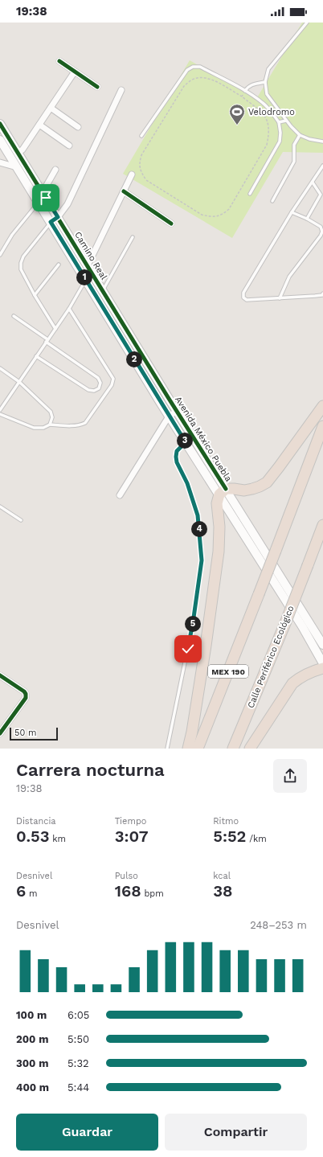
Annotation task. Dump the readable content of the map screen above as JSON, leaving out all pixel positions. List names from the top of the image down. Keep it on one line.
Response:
{"streets":{"highway":["Calle Periférico Ecológico","MEX 190"],"street":["Camino Real","Avenida México Puebla"]},"crossings":[["Camino Real","Avenida México Puebla"]],"places":{"sports":["Velodromo"]},"scale_bar":"50 m","page":{"status":"19:38","pins":["1","2","3","4","5"],"scale":"50 m","heading":["Carrera nocturna","19:38"],"stats":[["Distancia","0.53 km"],["Tiempo","3:07"],["Ritmo","5:52 /km"],["Desnivel","6 m"],["Pulso","168 bpm"],["kcal","38"]],"chart":["Desnivel","248–253 m"],"list":[{"name":"100 m","note":"6:05"},{"name":"200 m","note":"5:50"},{"name":"300 m","note":"5:32"},{"name":"400 m","note":"5:44"}],"buttons":["Guardar","Compartir"]}}
